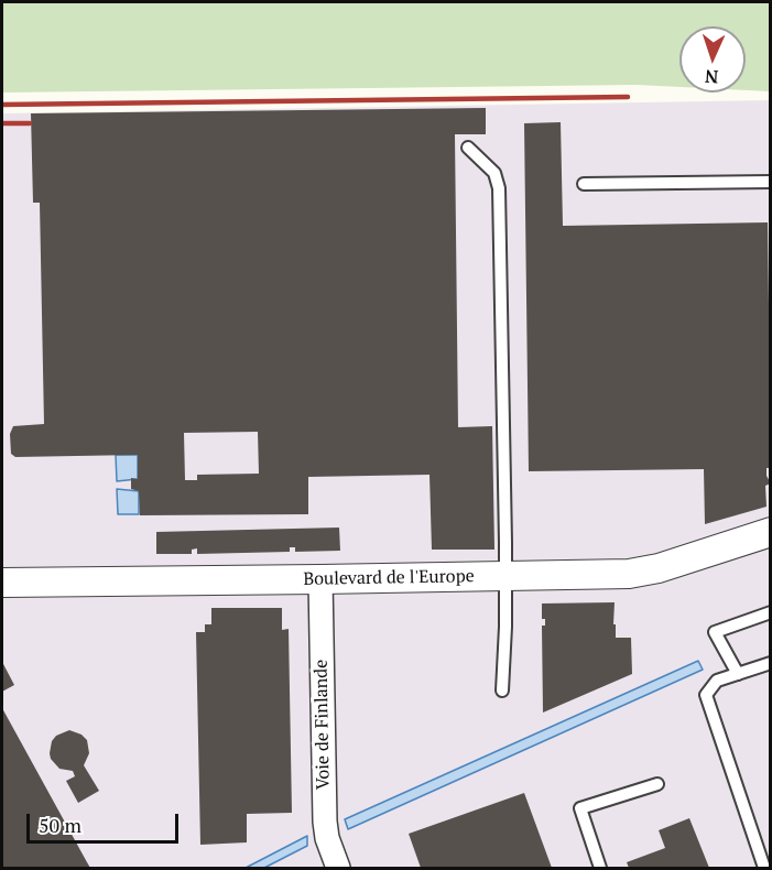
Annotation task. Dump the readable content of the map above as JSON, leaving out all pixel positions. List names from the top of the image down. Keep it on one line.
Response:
{"streets":{"street":["Boulevard de l'Europe","Voie de Finlande"]},"crossings":[["Boulevard de l'Europe","Voie de Finlande"]],"scale_bar":"50 m","north":"bottom"}
